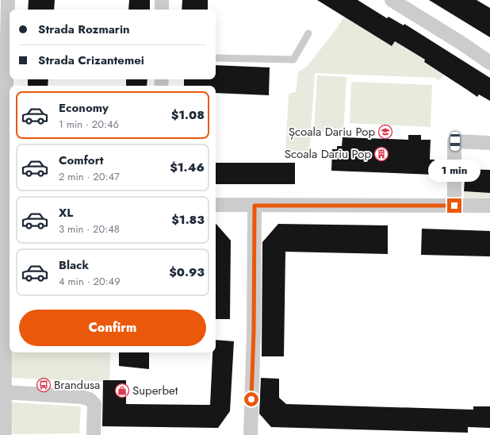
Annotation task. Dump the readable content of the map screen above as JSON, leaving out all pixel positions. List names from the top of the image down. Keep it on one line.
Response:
{"places":{"school or university":["Școala Dariu Pop"],"building":["Scoala Dariu Pop"],"bus stop":["Brandusa"],"shop":["Superbet"]},"page":{"banner":["Strada Rozmarin","Strada Crizantemei"],"list":[{"name":"Economy","note":"1 min · 20:46","value":"$1.08"},{"name":"Comfort","note":"2 min · 20:47","value":"$1.46"},{"name":"XL","note":"3 min · 20:48","value":"$1.83"},{"name":"Black","note":"4 min · 20:49","value":"$0.93"}],"bubble":"1 min","buttons":"Confirm"}}
